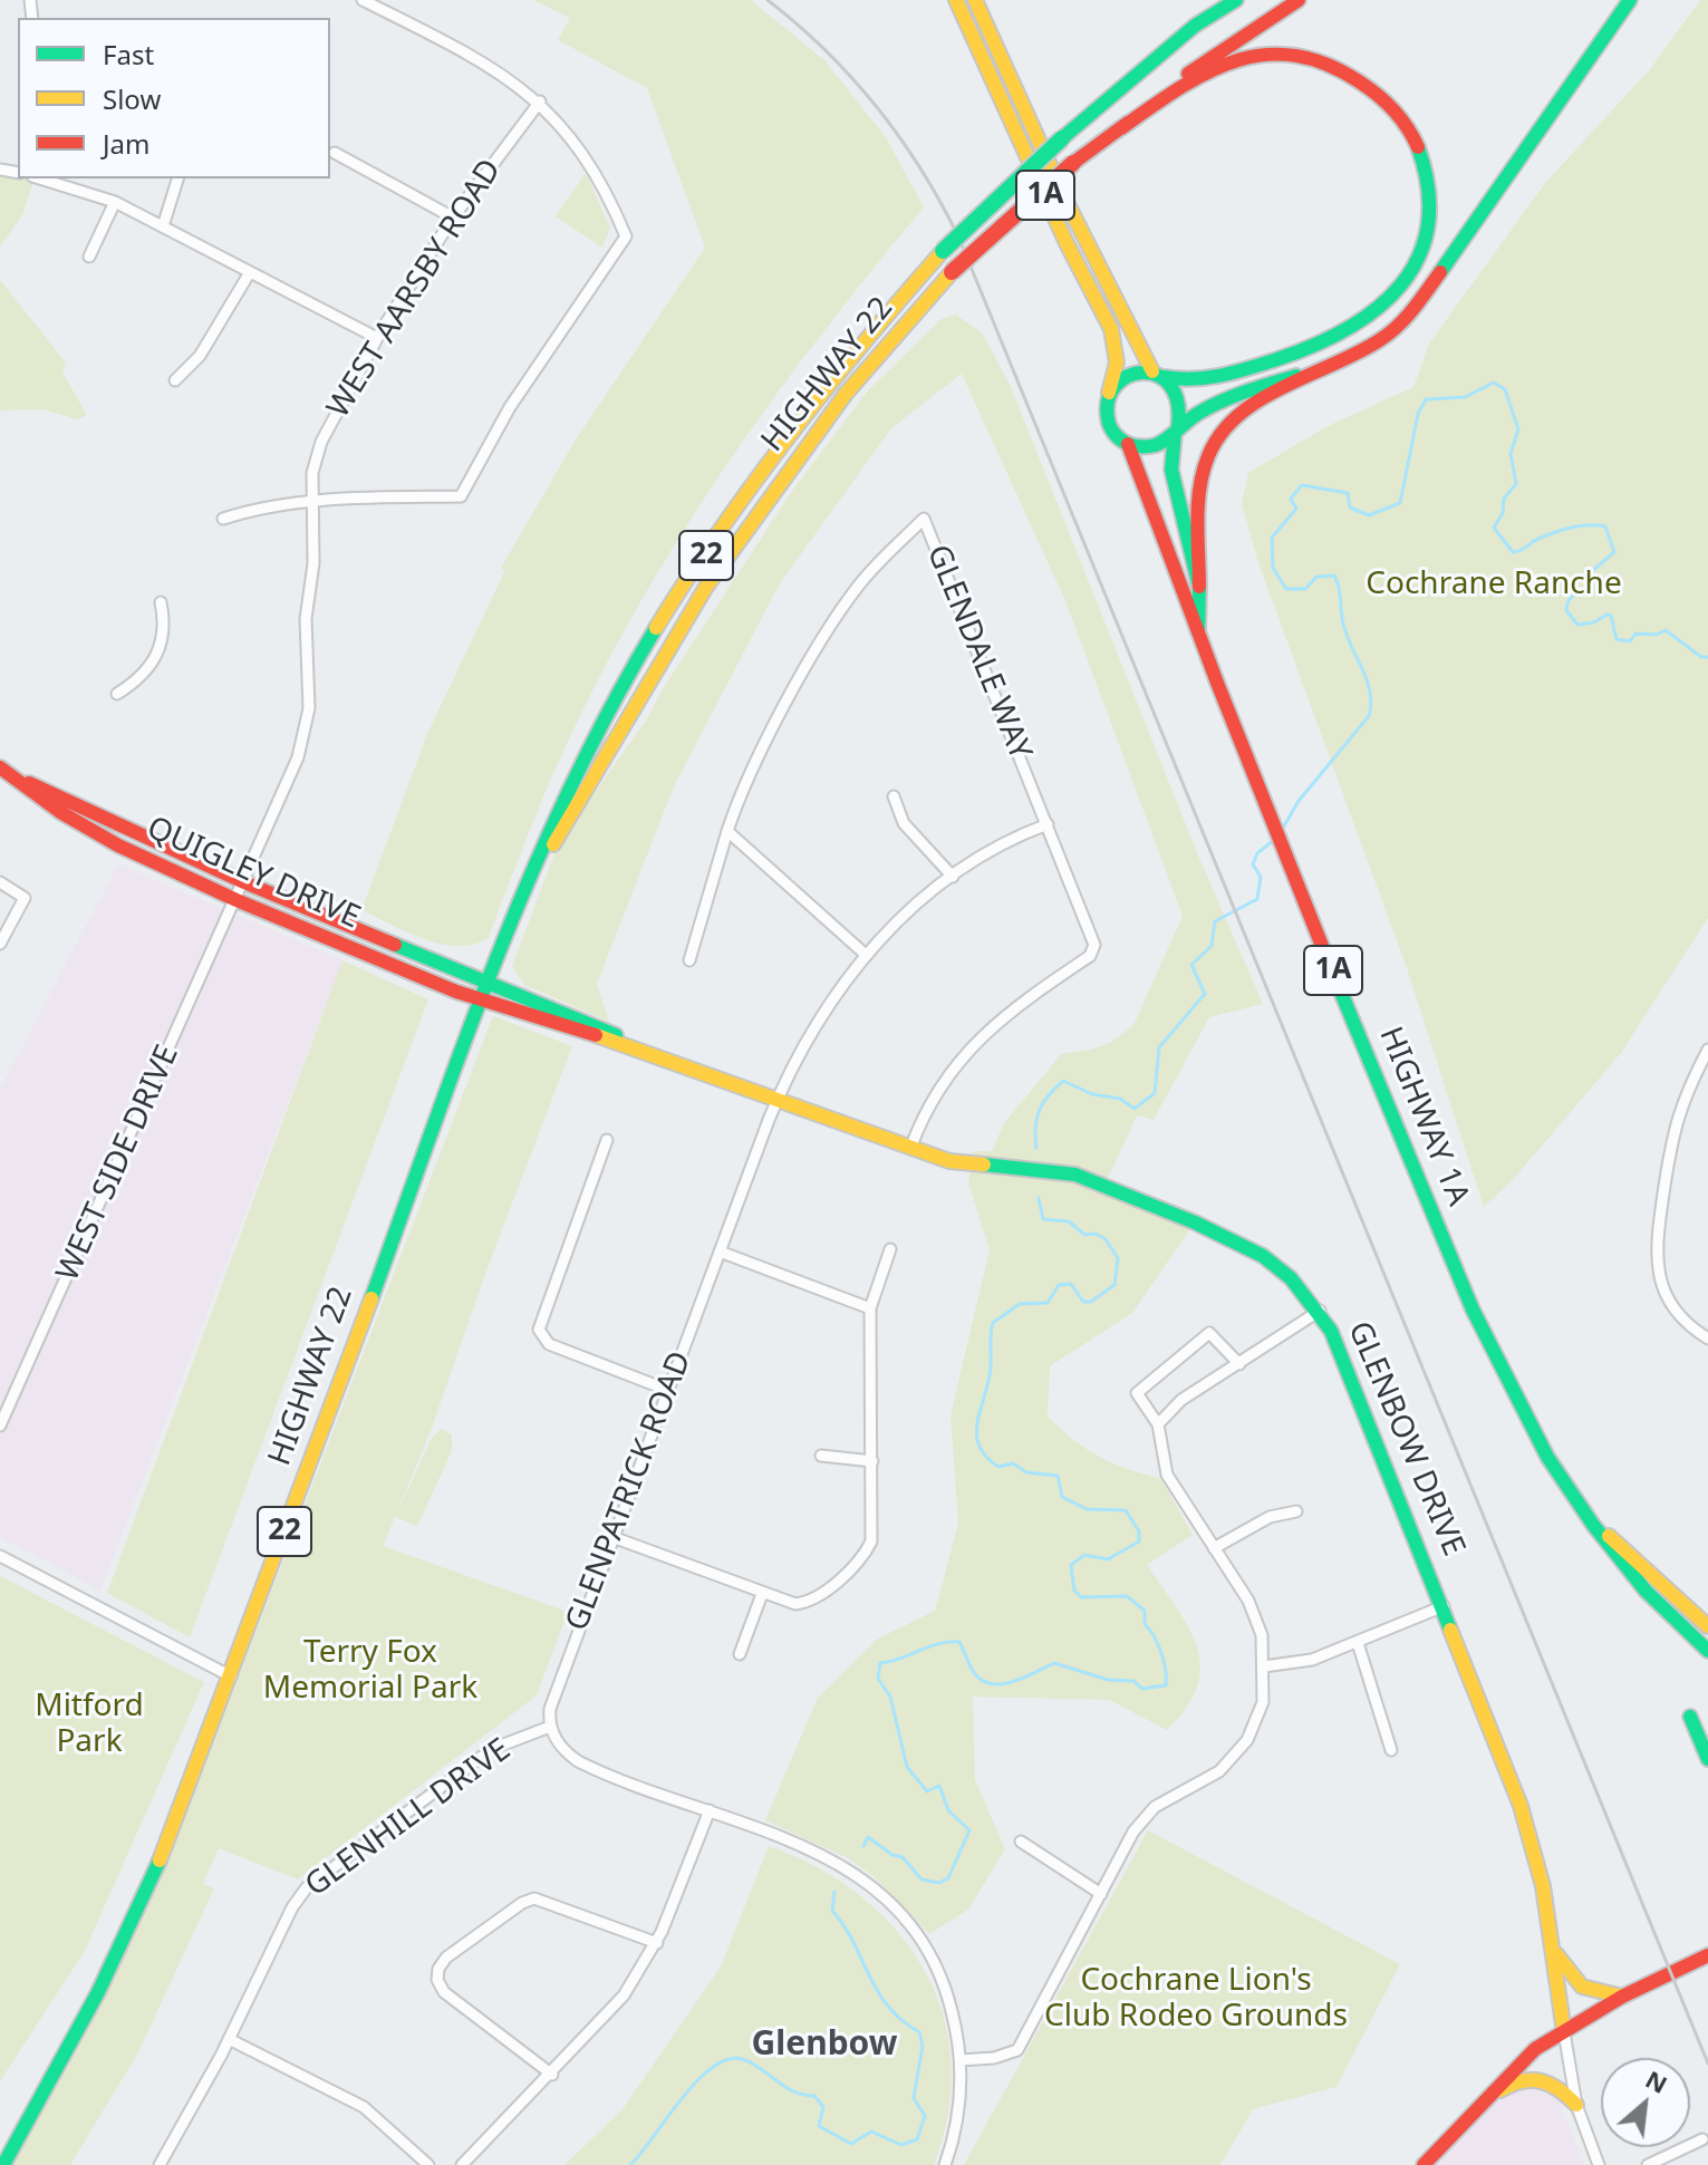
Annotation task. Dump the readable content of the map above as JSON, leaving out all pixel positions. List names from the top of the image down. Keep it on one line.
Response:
{"streets":{"main road":["1A","HIGHWAY 22","22","QUIGLEY DRIVE","HIGHWAY 1A","GLENBOW DRIVE"],"street":["WEST AARSBY ROAD","GLENDALE WAY","WEST SIDE DRIVE","GLENPATRICK ROAD","GLENHILL DRIVE"]},"crossings":[["1A","HIGHWAY 1A"],["WEST AARSBY ROAD","QUIGLEY DRIVE"],["WEST AARSBY ROAD","WEST SIDE DRIVE"],["HIGHWAY 22","QUIGLEY DRIVE"],["HIGHWAY 22","GLENBOW DRIVE"],["GLENDALE WAY","GLENBOW DRIVE"],["GLENDALE WAY","GLENPATRICK ROAD"],["QUIGLEY DRIVE","WEST SIDE DRIVE"],["QUIGLEY DRIVE","GLENBOW DRIVE"],["GLENBOW DRIVE","GLENPATRICK ROAD"],["GLENPATRICK ROAD","GLENHILL DRIVE"]],"districts":["Glenbow"],"parks":["Cochrane Ranche","Terry Fox Memorial Park","Mitford Park","Cochrane Lion's Club Rodeo Grounds"],"legend":["Fast","Slow","Jam"],"north":"top right"}
